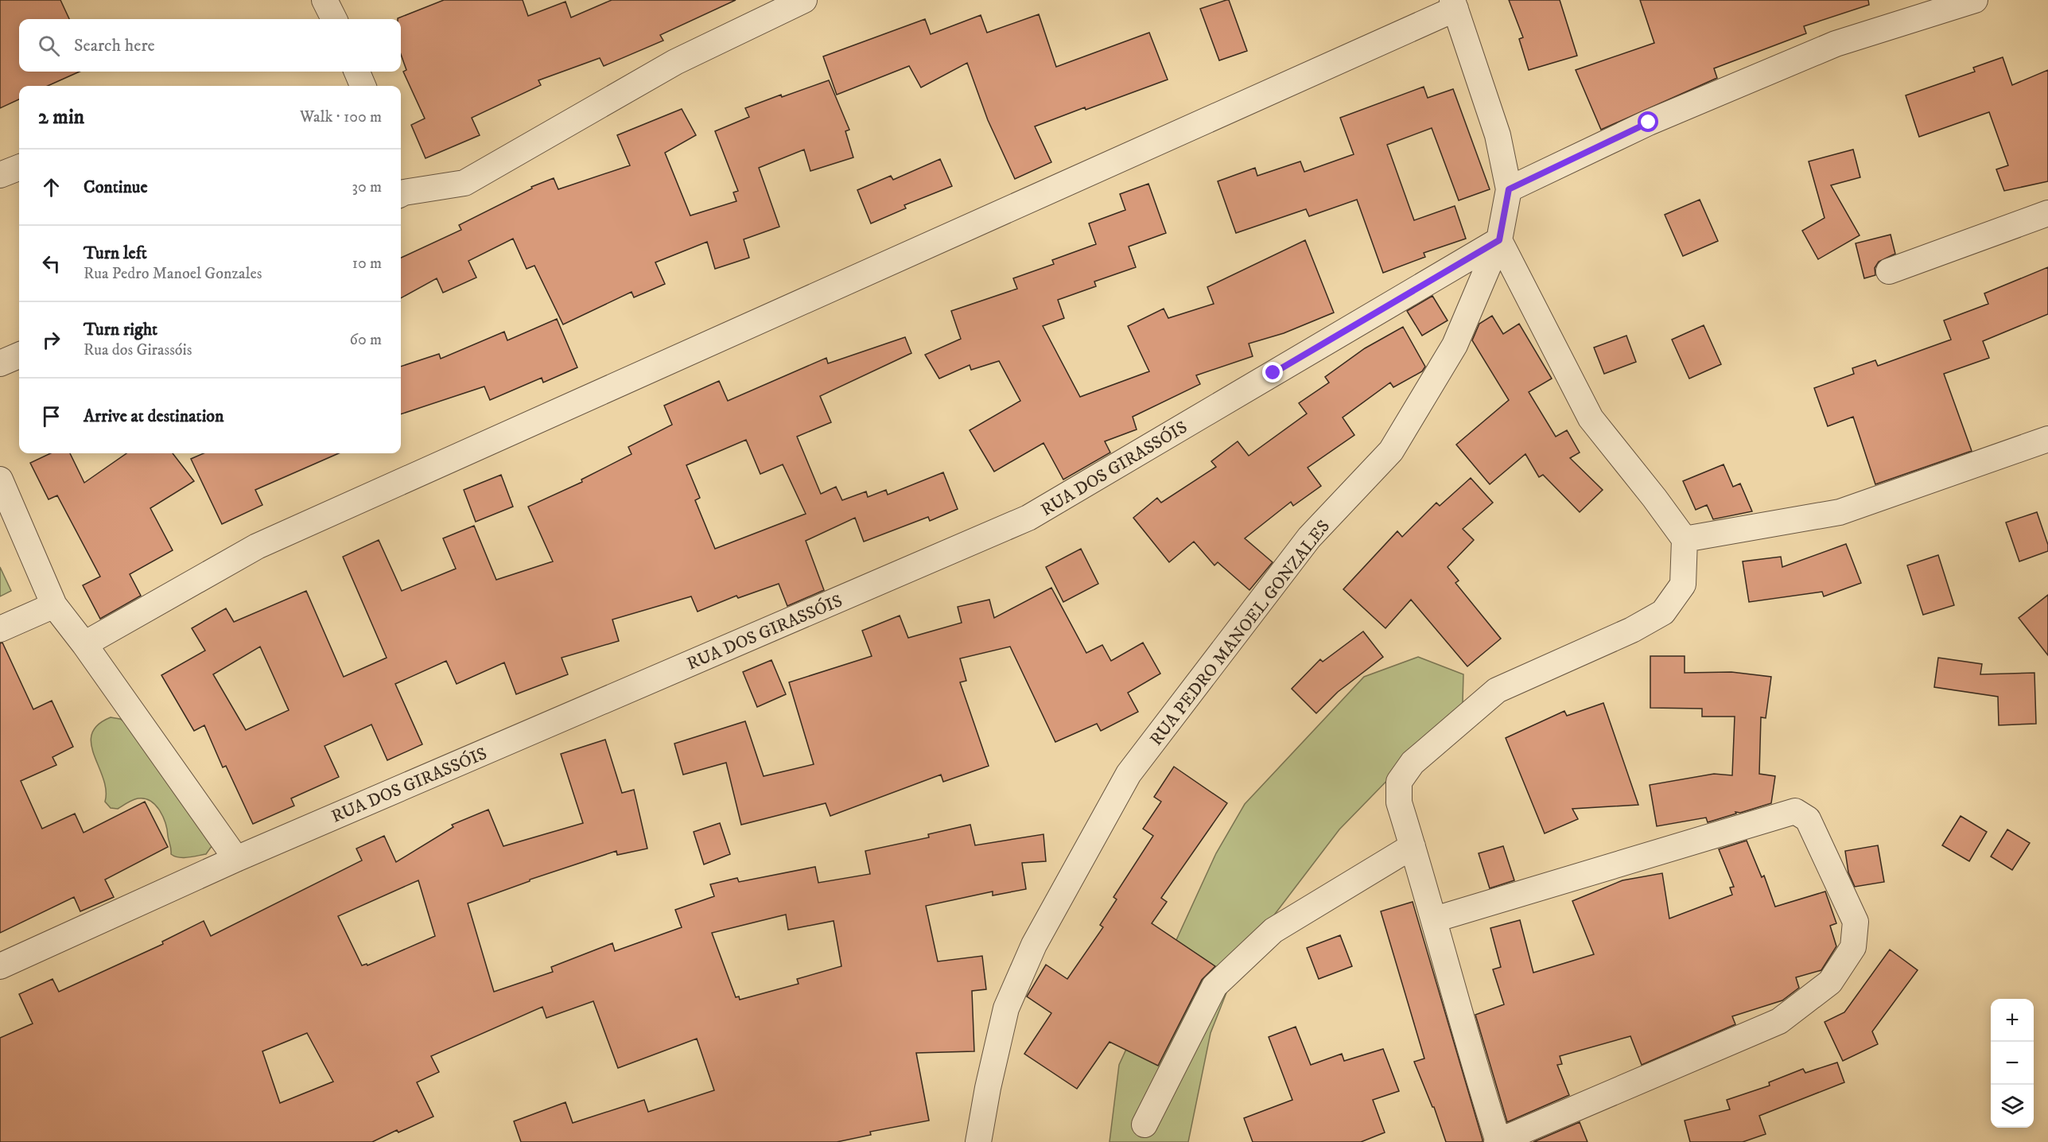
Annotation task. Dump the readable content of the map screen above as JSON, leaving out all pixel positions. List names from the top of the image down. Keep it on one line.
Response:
{"streets":{"street":["RUA DOS GIRASSÓIS","RUA PEDRO MANOEL GONZALES"]},"crossings":[["RUA DOS GIRASSÓIS","RUA PEDRO MANOEL GONZALES"]],"page":{"search":"Search here","heading":["2 min","Walk · 100 m"],"list":[["Continue","30 m"],["Turn left","Rua Pedro Manoel Gonzales","10 m"],["Turn right","Rua dos Girassóis","60 m"],"Arrive at destination"],"map_buttons":["+","−"]}}
